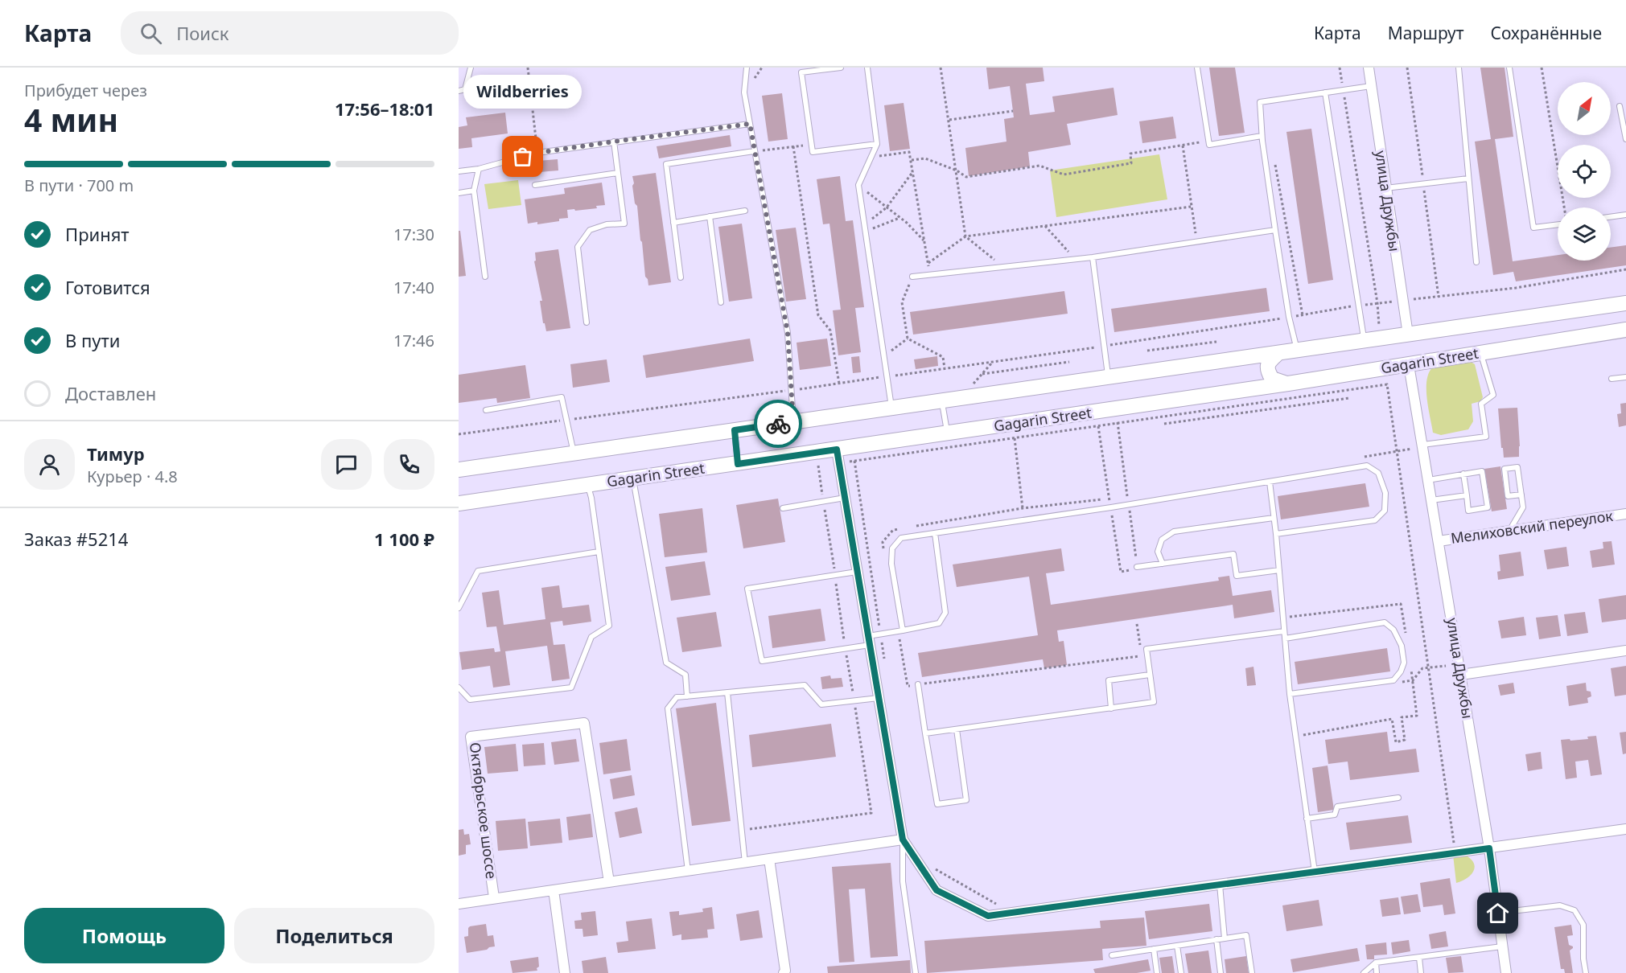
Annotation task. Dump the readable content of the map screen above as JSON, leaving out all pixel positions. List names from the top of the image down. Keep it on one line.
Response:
{"streets":{"street":["улица Дружбы","Gagarin Street","Мелиховский переулок","Октябрьское шоссе"]},"crossings":[["улица Дружбы","Gagarin Street"],["улица Дружбы","Мелиховский переулок"]],"places":["Wildberries"],"north":"top right","page":{"header":"Карта","search":"Поиск","nav":["Карта","Маршрут","Сохранённые"],"heading":["4 мин","Прибудет через","17:56–18:01"],"panel":["Тимур","Курьер · 4.8","Заказ #5214","1 100 ₽"],"bubble":"Wildberries","bar":"В пути · 700 m","list":[["Принят","17:30"],["Готовится","17:40"],["В пути","17:46"],"Доставлен"],"buttons":["Помощь","Поделиться"]}}
